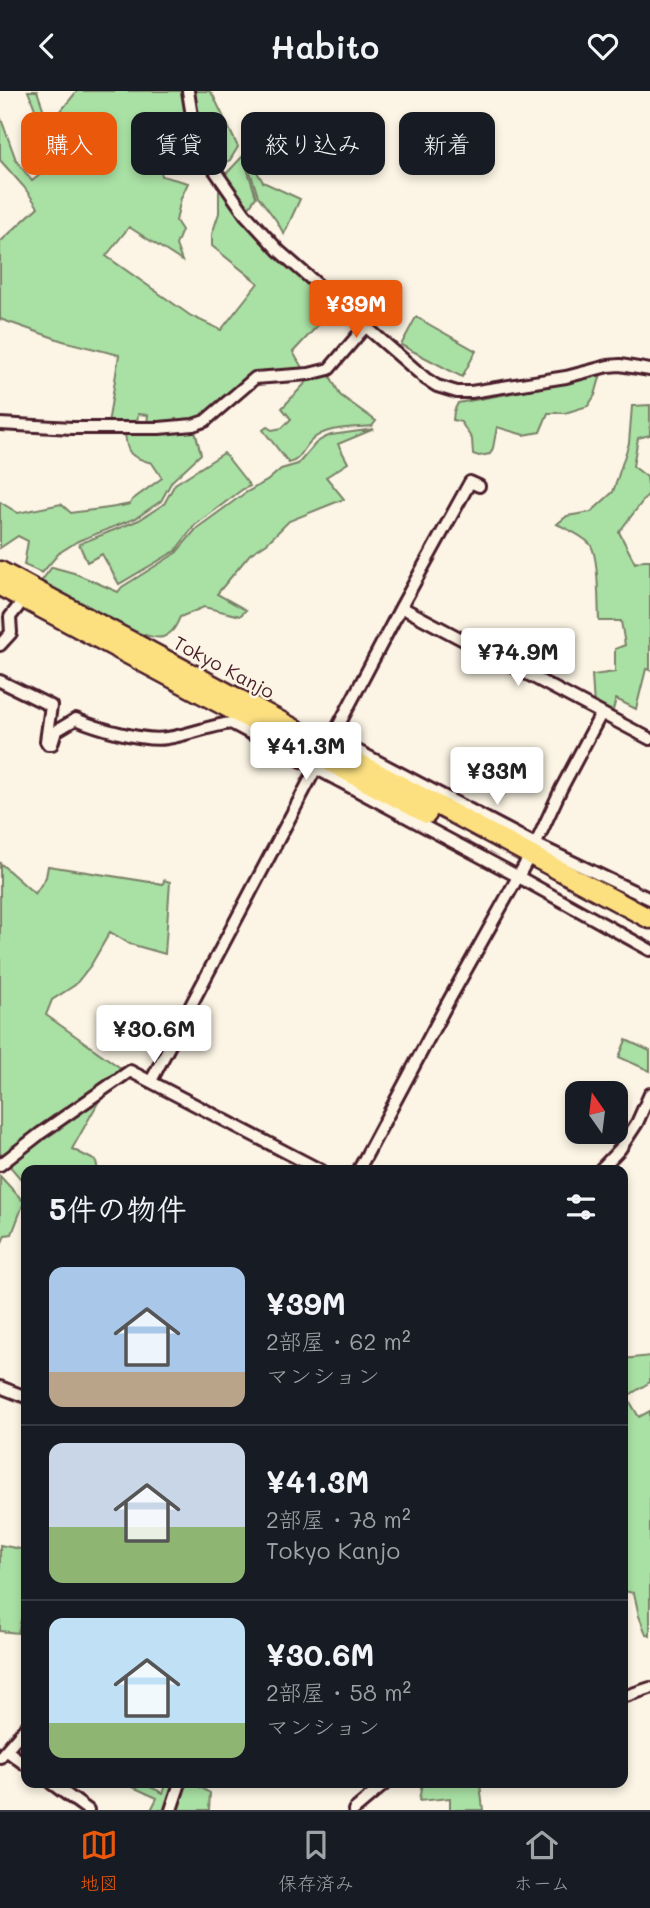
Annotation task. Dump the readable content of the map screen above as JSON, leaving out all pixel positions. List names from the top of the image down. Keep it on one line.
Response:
{"streets":{"highway":["Tokyo Kanjo"]},"north":"top","page":{"header":"Habito","chip":["購入","賃貸","絞り込み","新着"],"price":["¥39M","¥74.9M","¥41.3M","¥33M","¥30.6M"],"heading":"5件の物件","list":[{"name":"¥39M","note":"2部屋 · 62 m² · マンション"},{"name":"¥41.3M","note":"2部屋 · 78 m² · Tokyo Kanjo"},{"name":"¥30.6M","note":"2部屋 · 58 m² · マンション"}],"tabs":["地図","保存済み","ホーム"]}}
